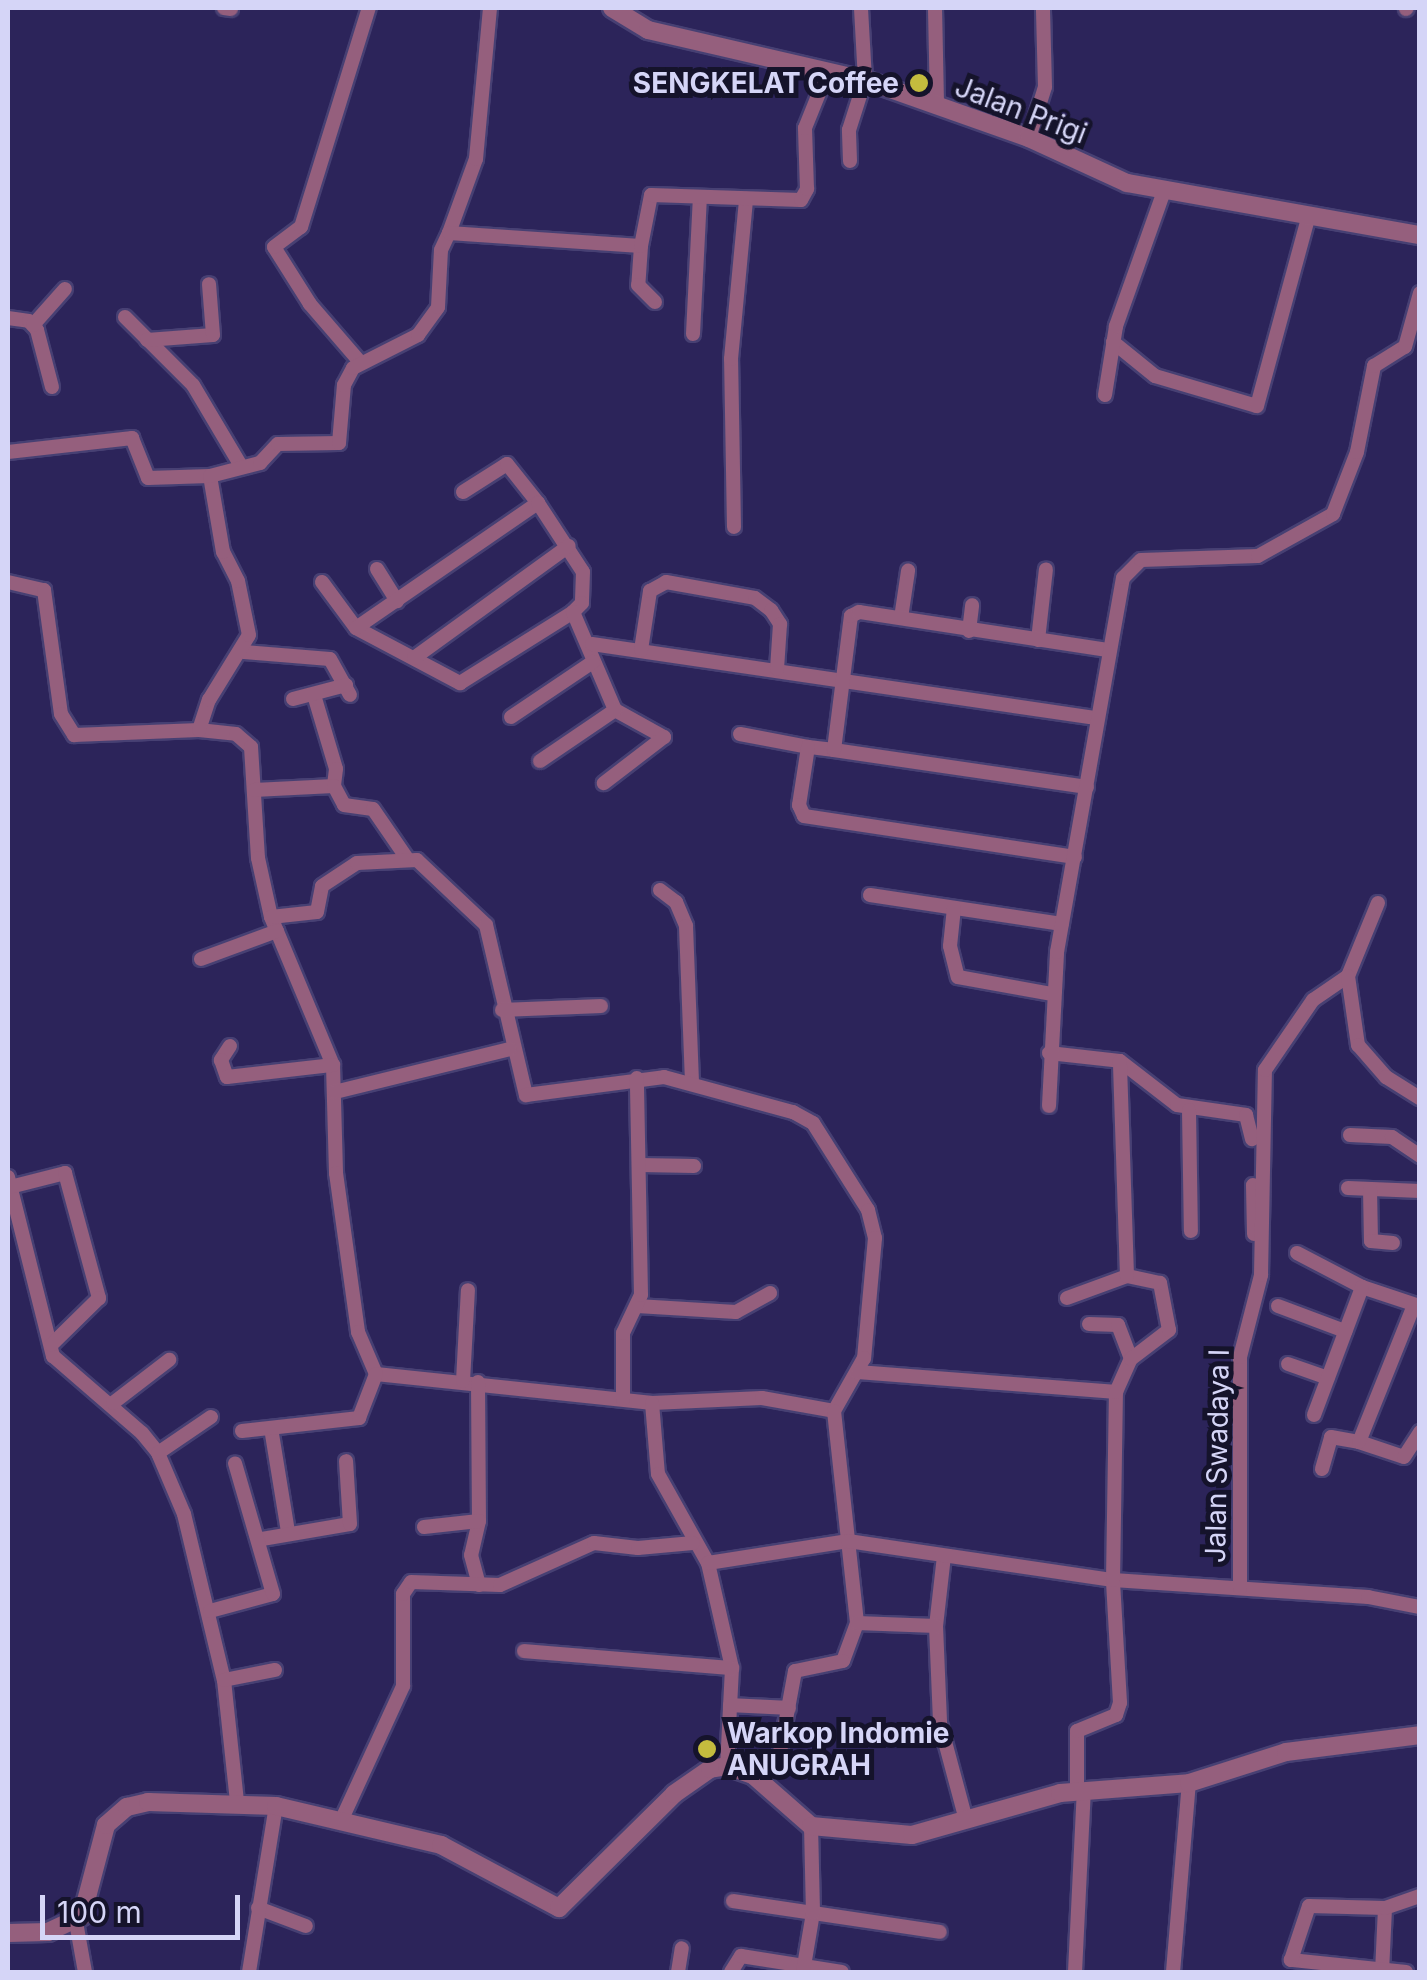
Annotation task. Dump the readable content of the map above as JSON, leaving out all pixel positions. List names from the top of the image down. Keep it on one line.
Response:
{"streets":{"street":["Jalan Prigi","Jalan Swadaya I"]},"places":["SENGKELAT Coffee","Warkop Indomie ANUGRAH"],"scale_bar":"100 m"}
